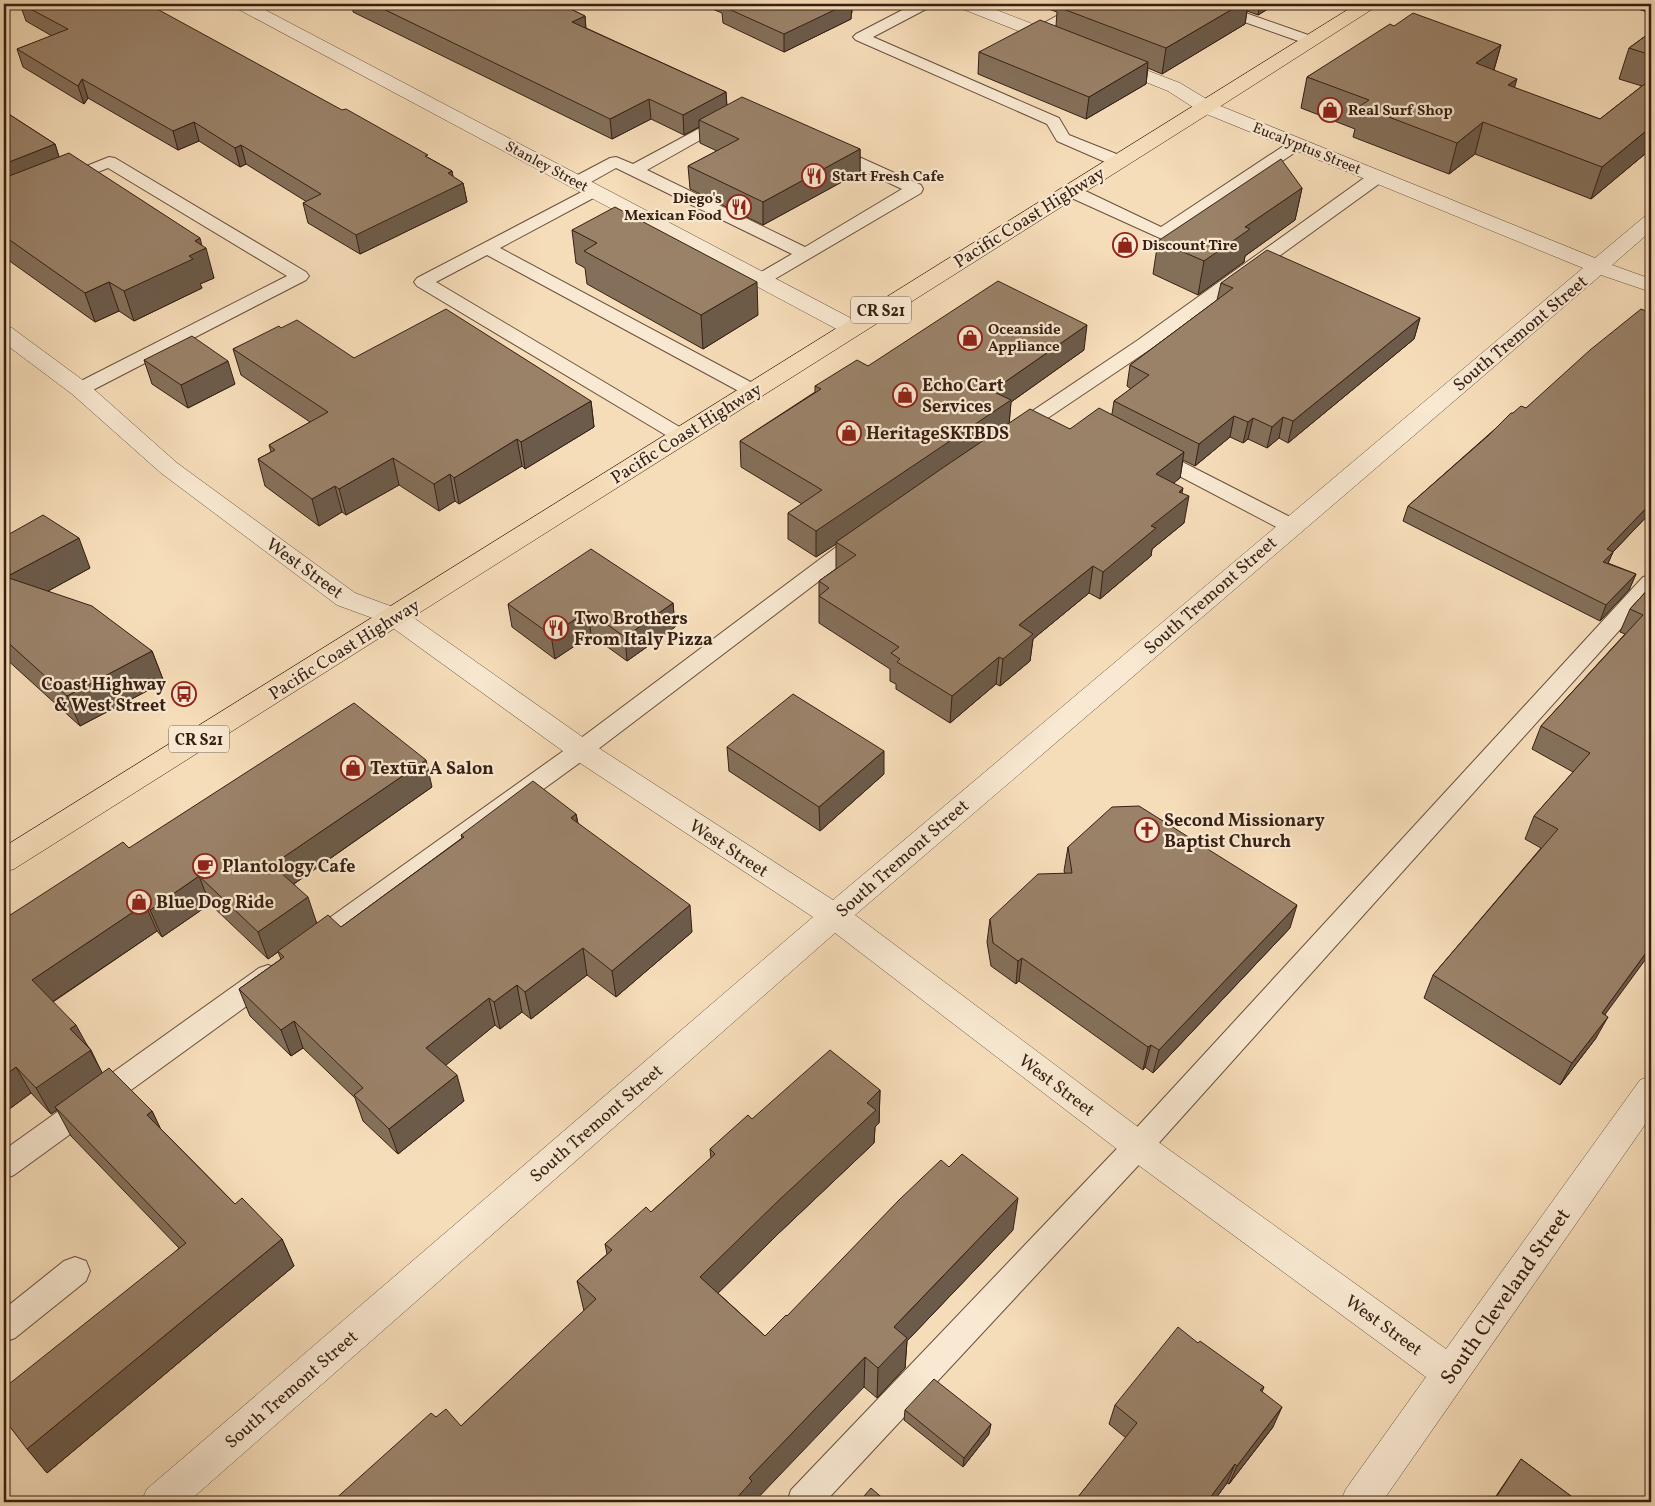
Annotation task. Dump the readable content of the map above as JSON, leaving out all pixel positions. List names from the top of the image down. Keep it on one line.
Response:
{"streets":{"main road":["Pacific Coast Highway","CR S21"],"street":["Eucalyptus Street","Stanley Street","South Tremont Street","West Street","South Cleveland Street"]},"crossings":[["Eucalyptus Street","Pacific Coast Highway"],["Eucalyptus Street","South Tremont Street"],["Stanley Street","Pacific Coast Highway"],["Pacific Coast Highway","West Street"],["South Tremont Street","West Street"],["West Street","South Cleveland Street"]],"places":{"shop":["Real Surf Shop","Discount Tire","Oceanside Appliance","Echo Cart Services","HeritageSKTBDS","Textūr A Salon","Blue Dog Ride"],"restaurant":["Start Fresh Cafe","Diego's Mexican Food","Two Brothers From Italy Pizza"],"bus stop":["Coast Highway & West Street"],"church":["Second Missionary Baptist Church"],"cafe":["Plantology Cafe"]}}
